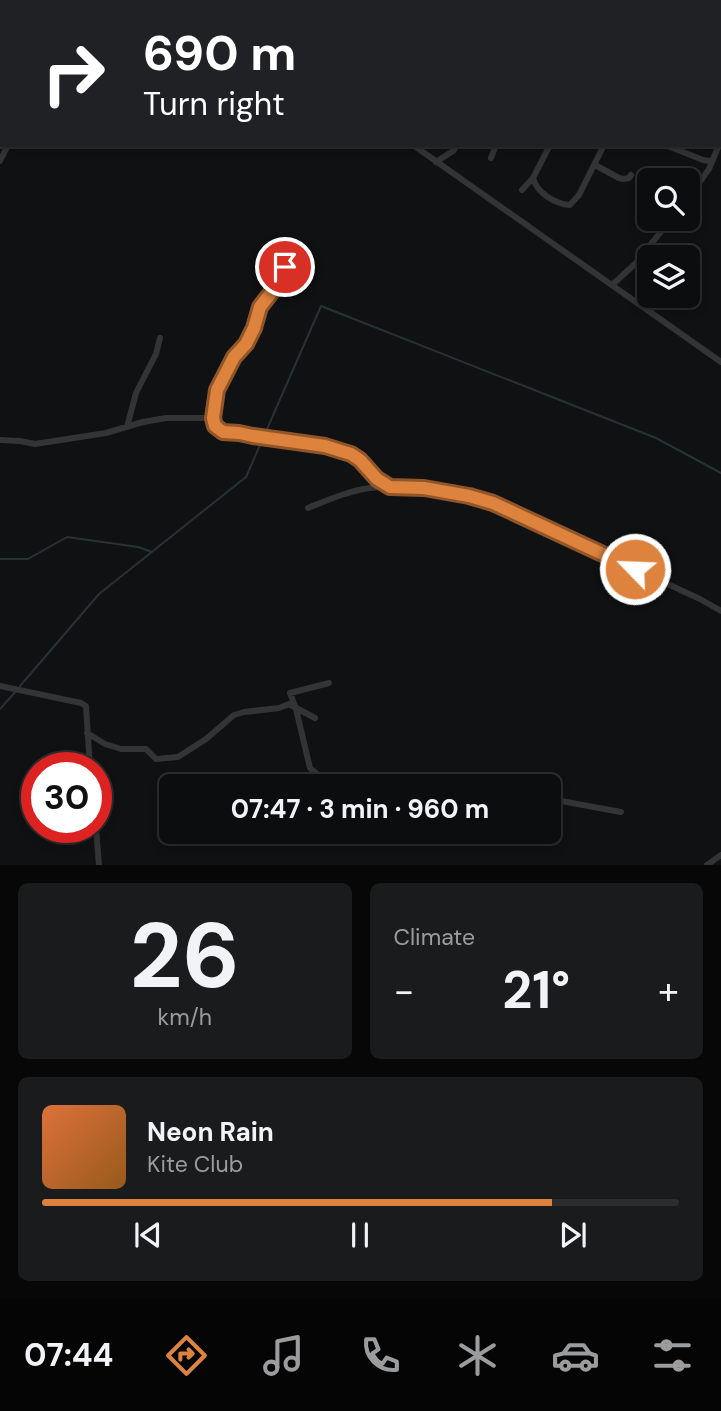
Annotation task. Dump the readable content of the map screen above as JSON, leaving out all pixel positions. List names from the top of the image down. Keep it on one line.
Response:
{"page":{"turn":["690 m","Turn right"],"limit":"30","trip":"07:47 · 3 min · 960 m","tile":[["26","km/h"],"Climate"],"heat":["−","21°","+"],"song":["Neon Rain","Kite Club"],"tabs":"07:44"}}
